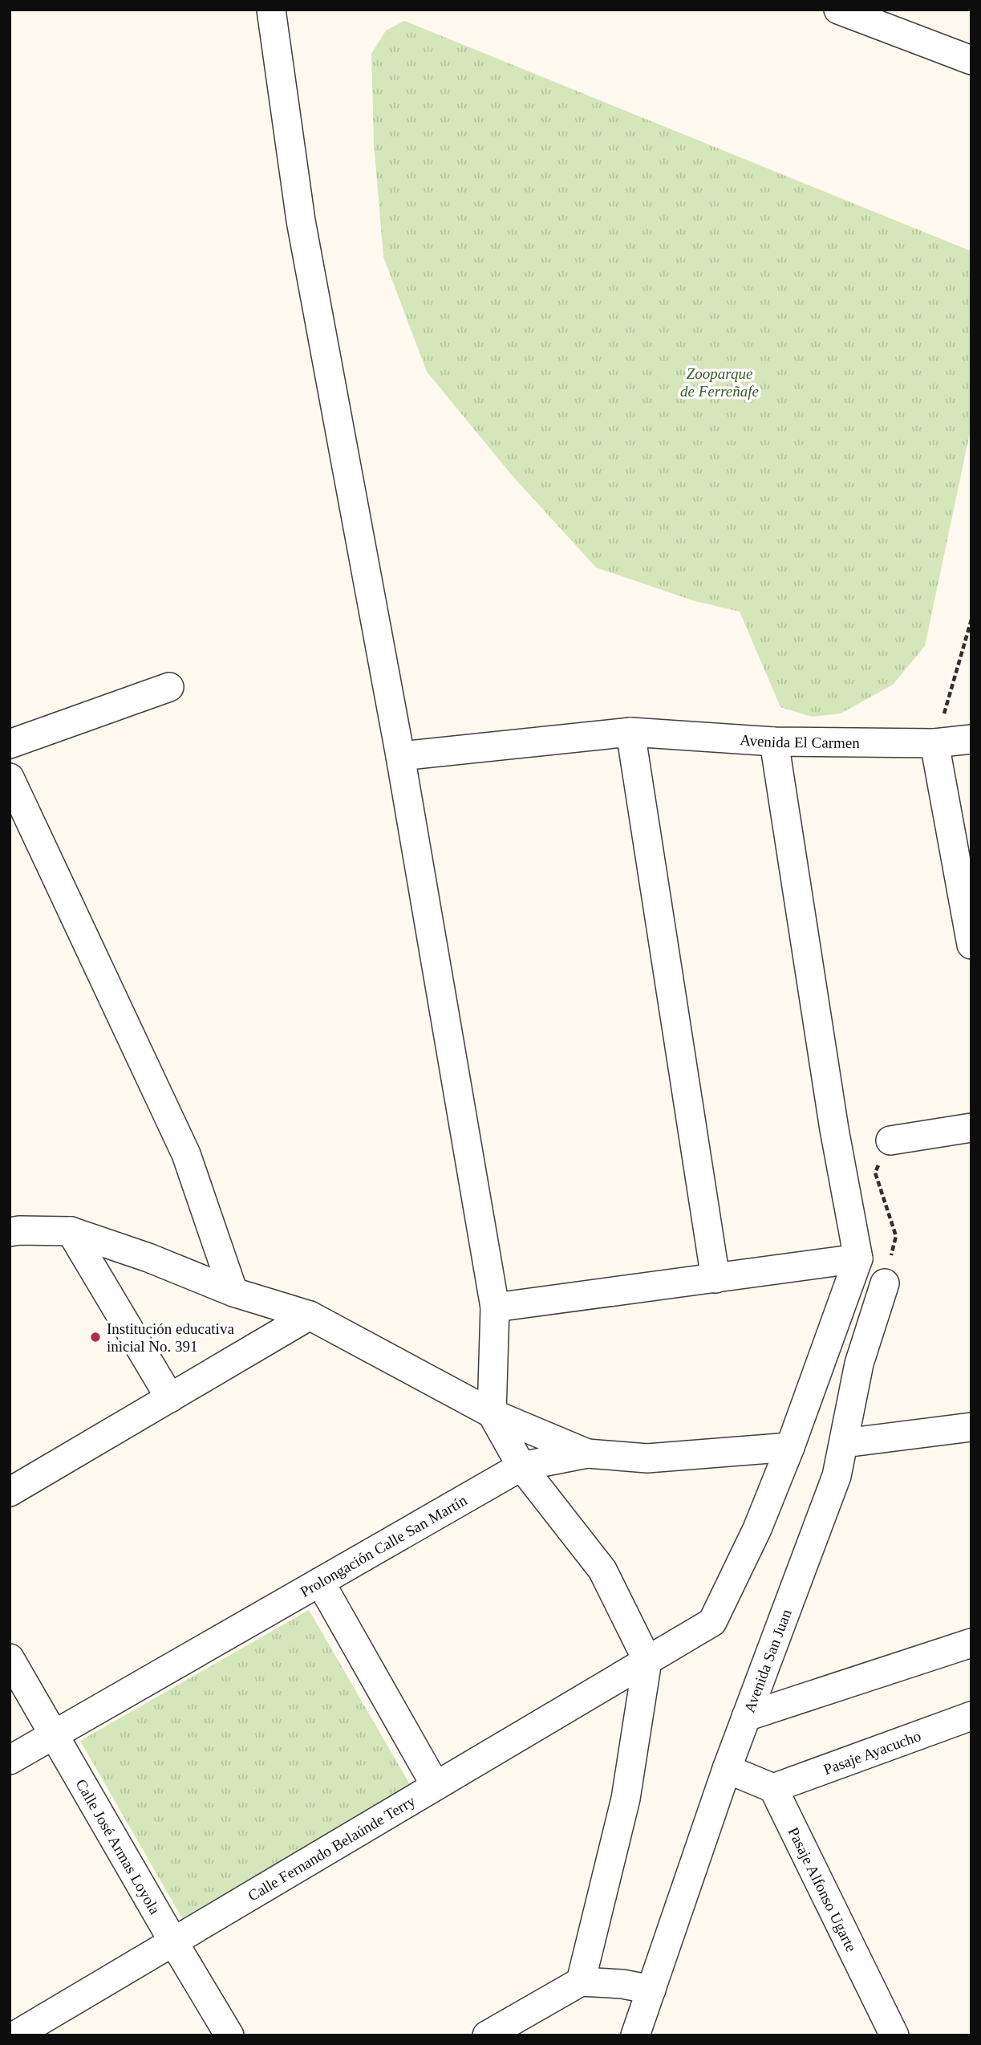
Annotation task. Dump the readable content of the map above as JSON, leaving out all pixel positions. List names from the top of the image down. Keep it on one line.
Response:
{"streets":{"street":["Avenida El Carmen","Prolongación Calle San Martín","Avenida San Juan","Pasaje Ayacucho","Calle José Armas Loyola","Calle Fernando Belaúnde Terry","Pasaje Alfonso Ugarte"]},"crossings":[["Prolongación Calle San Martín","Calle José Armas Loyola"],["Prolongación Calle San Martín","Calle Fernando Belaúnde Terry"],["Pasaje Ayacucho","Pasaje Alfonso Ugarte"],["Calle José Armas Loyola","Calle Fernando Belaúnde Terry"]],"parks":["Zooparque de Ferreñafe"],"places":["Institución educativa inicial No. 391"]}
